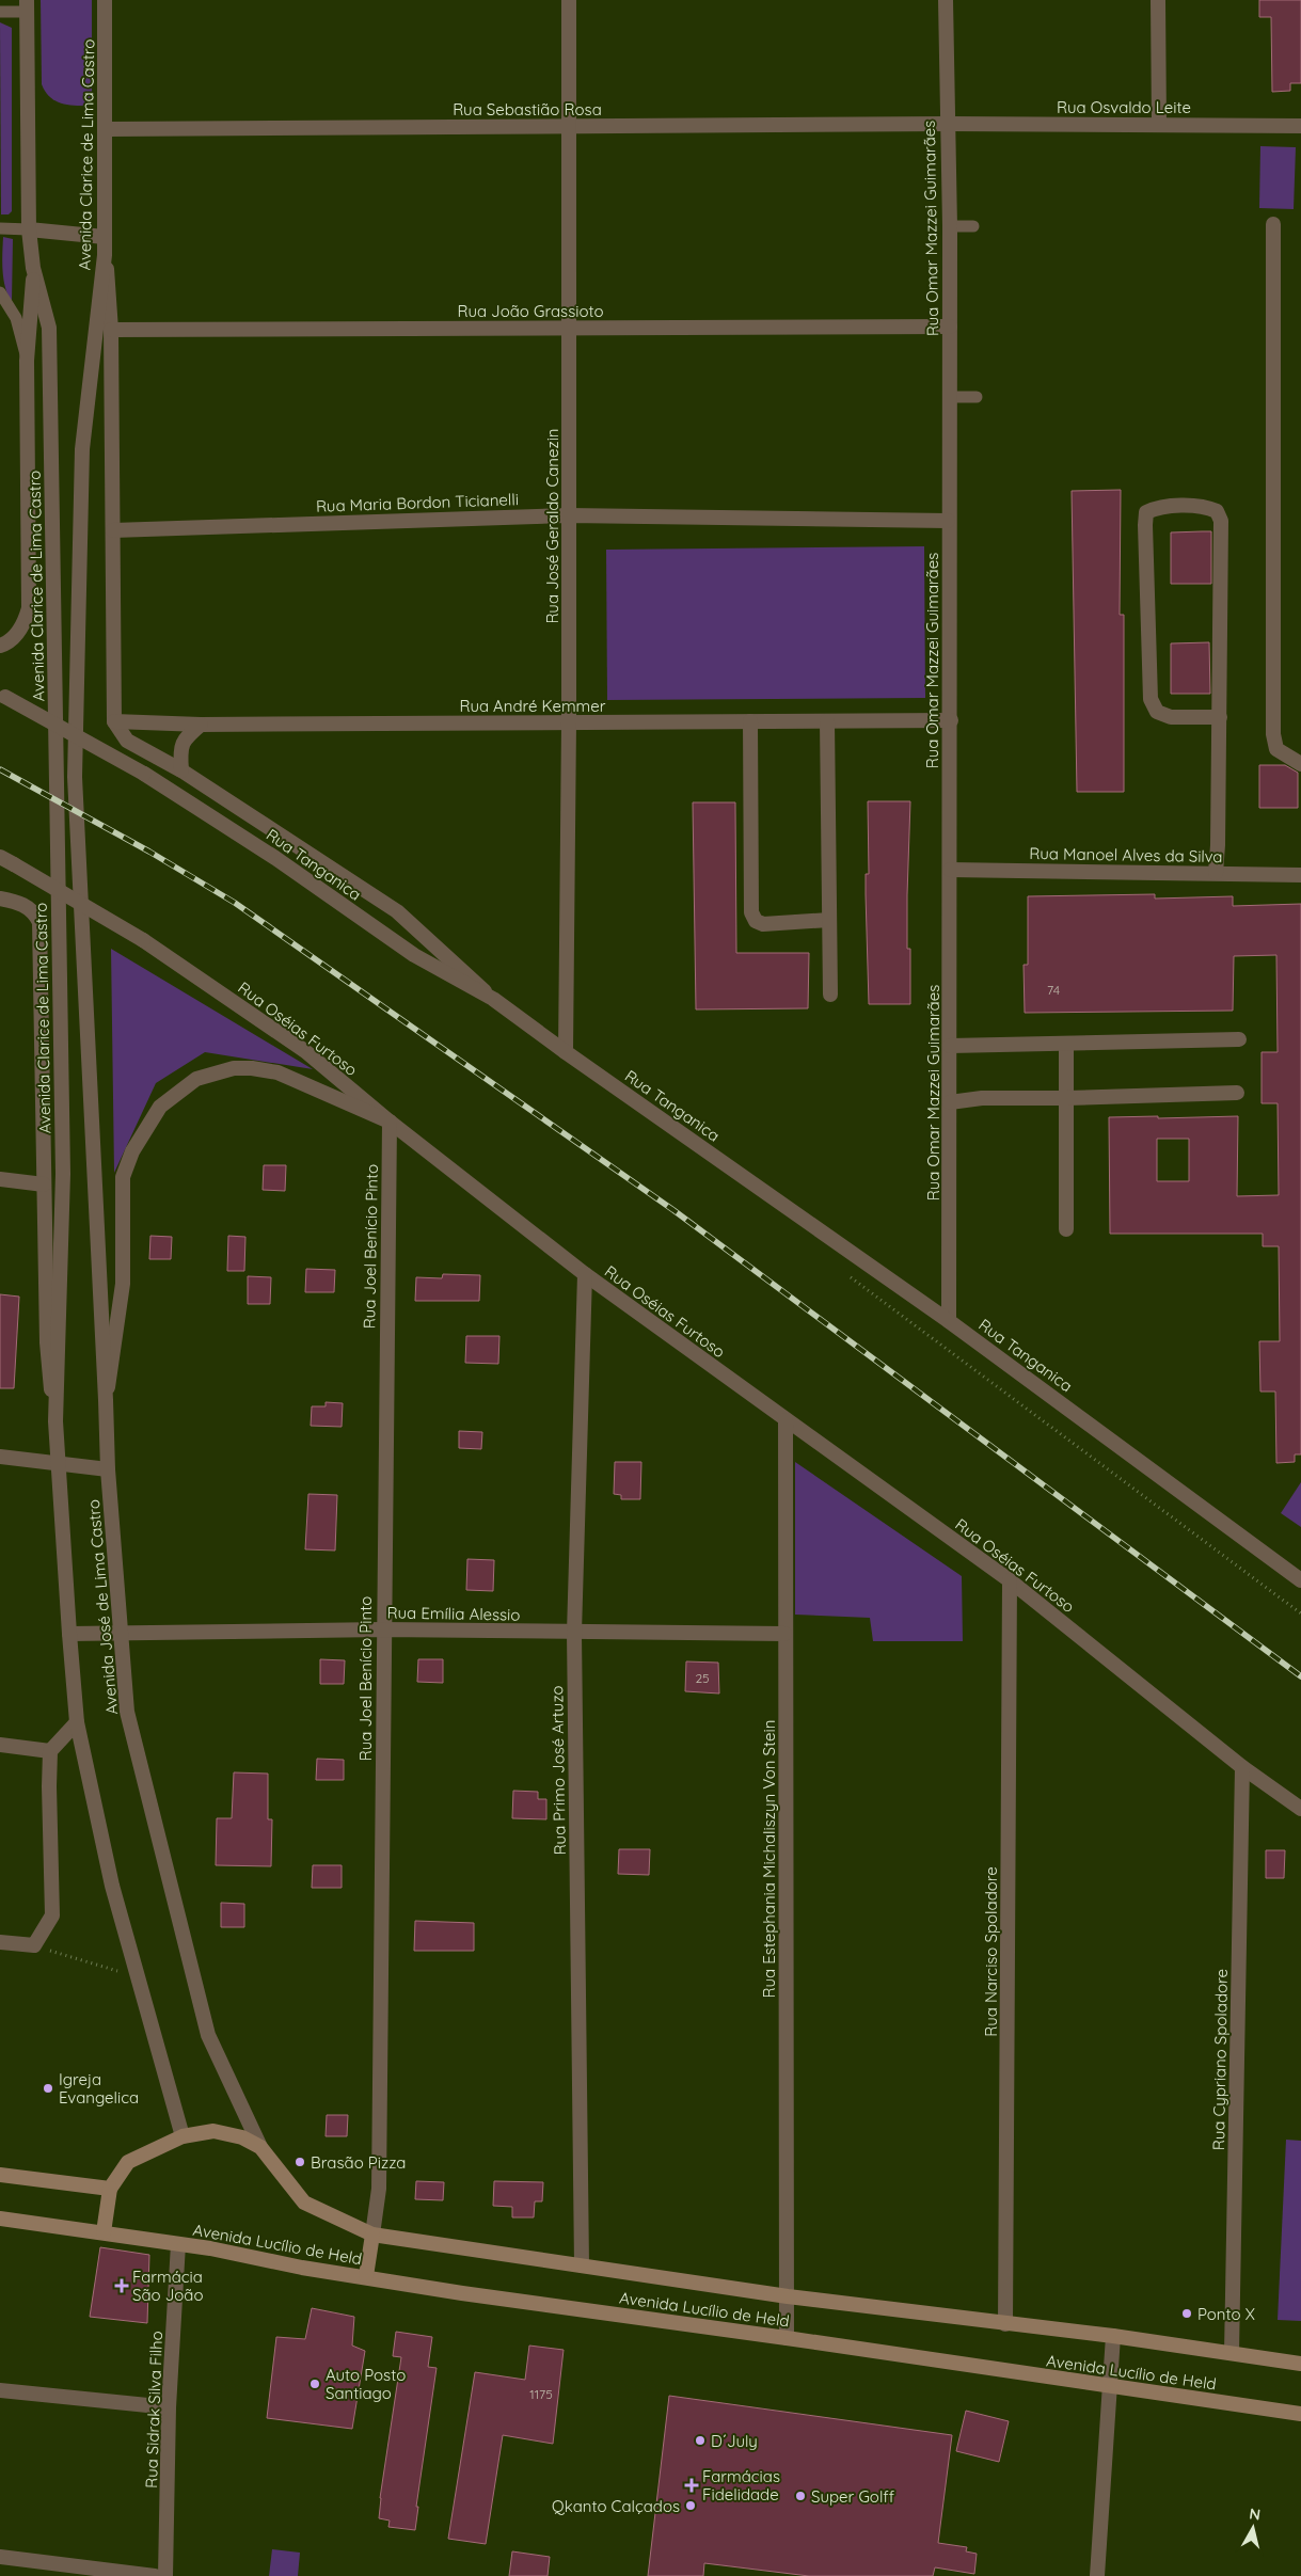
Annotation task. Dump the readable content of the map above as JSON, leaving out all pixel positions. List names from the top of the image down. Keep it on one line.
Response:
{"streets":{"main road":["Avenida Lucílio de Held"],"street":["Rua Osvaldo Leite","Rua Sebastião Rosa","Avenida Clarice de Lima Castro","Rua Omar Mazzei Guimarães","Rua João Grassioto","Rua Maria Bordon Ticianelli","Rua José Geraldo Canezin","Rua André Kemmer","Rua Manoel Alves da Silva","Rua Tanganica","Rua Oséias Furtoso","Rua Joel Benício Pinto","Avenida José de Lima Castro","Rua Emília Alessio","Rua Primo José Artuzo","Rua Estephania Michaliszyn Von Stein","Rua Narciso Spoladore","Rua Cypriano Spoladore","Rua Sidrak Silva Filho"]},"crossings":[["Rua Osvaldo Leite","Rua Sebastião Rosa"],["Rua Osvaldo Leite","Rua Omar Mazzei Guimarães"],["Rua Sebastião Rosa","Avenida Clarice de Lima Castro"],["Rua Sebastião Rosa","Rua Omar Mazzei Guimarães"],["Rua Sebastião Rosa","Rua José Geraldo Canezin"],["Avenida Clarice de Lima Castro","Avenida José de Lima Castro"],["Rua Omar Mazzei Guimarães","Rua João Grassioto"],["Rua Omar Mazzei Guimarães","Rua Maria Bordon Ticianelli"],["Rua Omar Mazzei Guimarães","Rua André Kemmer"],["Rua Omar Mazzei Guimarães","Rua Manoel Alves da Silva"],["Rua Omar Mazzei Guimarães","Rua Tanganica"],["Rua João Grassioto","Rua José Geraldo Canezin"],["Rua Maria Bordon Ticianelli","Rua José Geraldo Canezin"],["Rua José Geraldo Canezin","Rua André Kemmer"],["Rua José Geraldo Canezin","Rua Tanganica"],["Rua Oséias Furtoso","Rua Joel Benício Pinto"],["Rua Oséias Furtoso","Rua Primo José Artuzo"],["Rua Oséias Furtoso","Rua Estephania Michaliszyn Von Stein"],["Rua Oséias Furtoso","Rua Narciso Spoladore"],["Rua Oséias Furtoso","Rua Cypriano Spoladore"],["Rua Joel Benício Pinto","Rua Emília Alessio"],["Rua Joel Benício Pinto","Avenida Lucílio de Held"],["Avenida José de Lima Castro","Rua Emília Alessio"],["Avenida José de Lima Castro","Avenida Lucílio de Held"],["Rua Emília Alessio","Rua Primo José Artuzo"],["Rua Emília Alessio","Rua Estephania Michaliszyn Von Stein"],["Rua Primo José Artuzo","Avenida Lucílio de Held"],["Rua Estephania Michaliszyn Von Stein","Avenida Lucílio de Held"],["Rua Narciso Spoladore","Avenida Lucílio de Held"],["Rua Cypriano Spoladore","Avenida Lucílio de Held"],["Avenida Lucílio de Held","Rua Sidrak Silva Filho"]],"places":{"other":["Igreja Evangelica","Brasão Pizza","Ponto X","Auto Posto Santiago","D´July","Super Golff","Qkanto Calçados"],"health":["Farmácia São João","Farmácias Fidelidade"]},"house_numbers":["74","25","1175"],"north":"top"}
